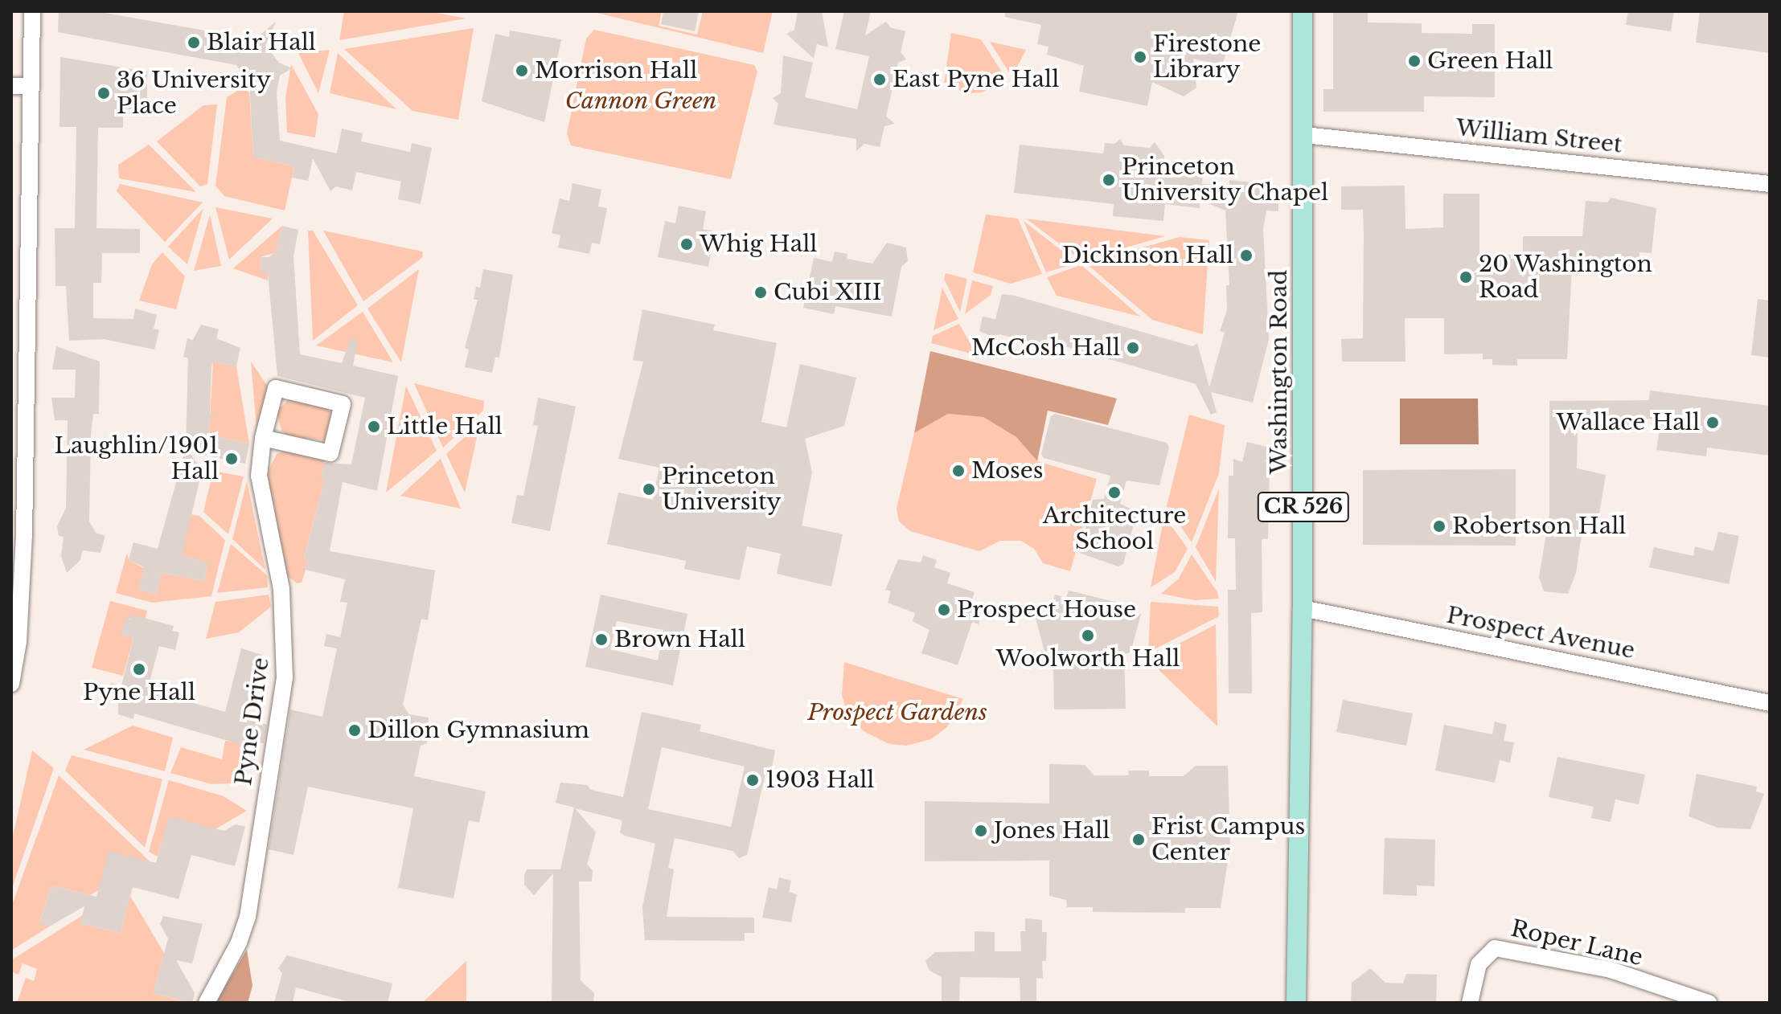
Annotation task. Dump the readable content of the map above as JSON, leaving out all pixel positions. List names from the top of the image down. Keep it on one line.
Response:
{"streets":{"main road":["Washington Road","CR 526"],"street":["William Street","Prospect Avenue","Pyne Drive","Roper Lane"]},"crossings":[["William Street","Washington Road"],["Washington Road","Prospect Avenue"]],"parks":["Cannon Green","Prospect Gardens"],"places":["Blair Hall","Firestone Library","Green Hall","Morrison Hall","East Pyne Hall","36 University Place","Princeton University Chapel","Whig Hall","Dickinson Hall","20 Washington Road","Cubi XIII","McCosh Hall","Wallace Hall","Little Hall","Laughlin/1901 Hall","Moses","Princeton University","Architecture School","Robertson Hall","Prospect House","Woolworth Hall","Brown Hall","Pyne Hall","Dillon Gymnasium","1903 Hall","Jones Hall","Frist Campus Center"]}
